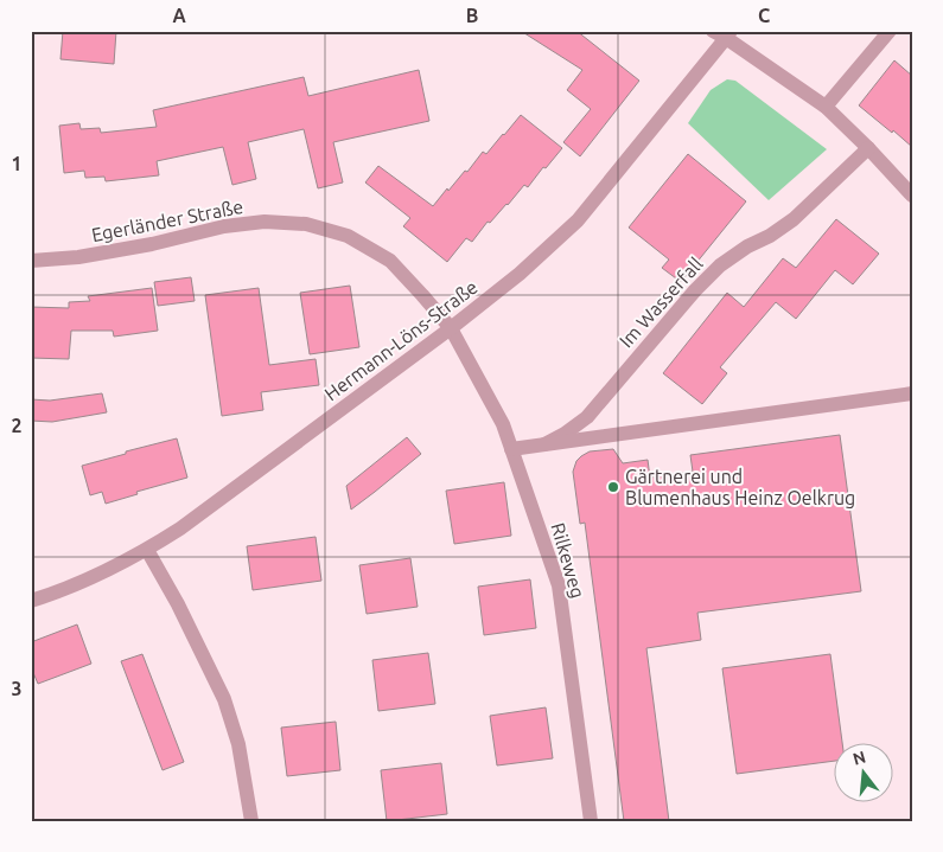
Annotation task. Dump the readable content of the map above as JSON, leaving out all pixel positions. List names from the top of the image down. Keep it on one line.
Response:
{"streets":{"street":["Egerländer Straße","Im Wasserfall","Hermann-Löns-Straße","Rilkeweg"]},"crossings":[["Egerländer Straße","Hermann-Löns-Straße"],["Egerländer Straße","Rilkeweg"],["Hermann-Löns-Straße","Rilkeweg"]],"places":["Gärtnerei und Blumenhaus Heinz Oelkrug"],"north":"top","grid":{"columns":["A","B","C"],"rows":["1","2","3"]}}
